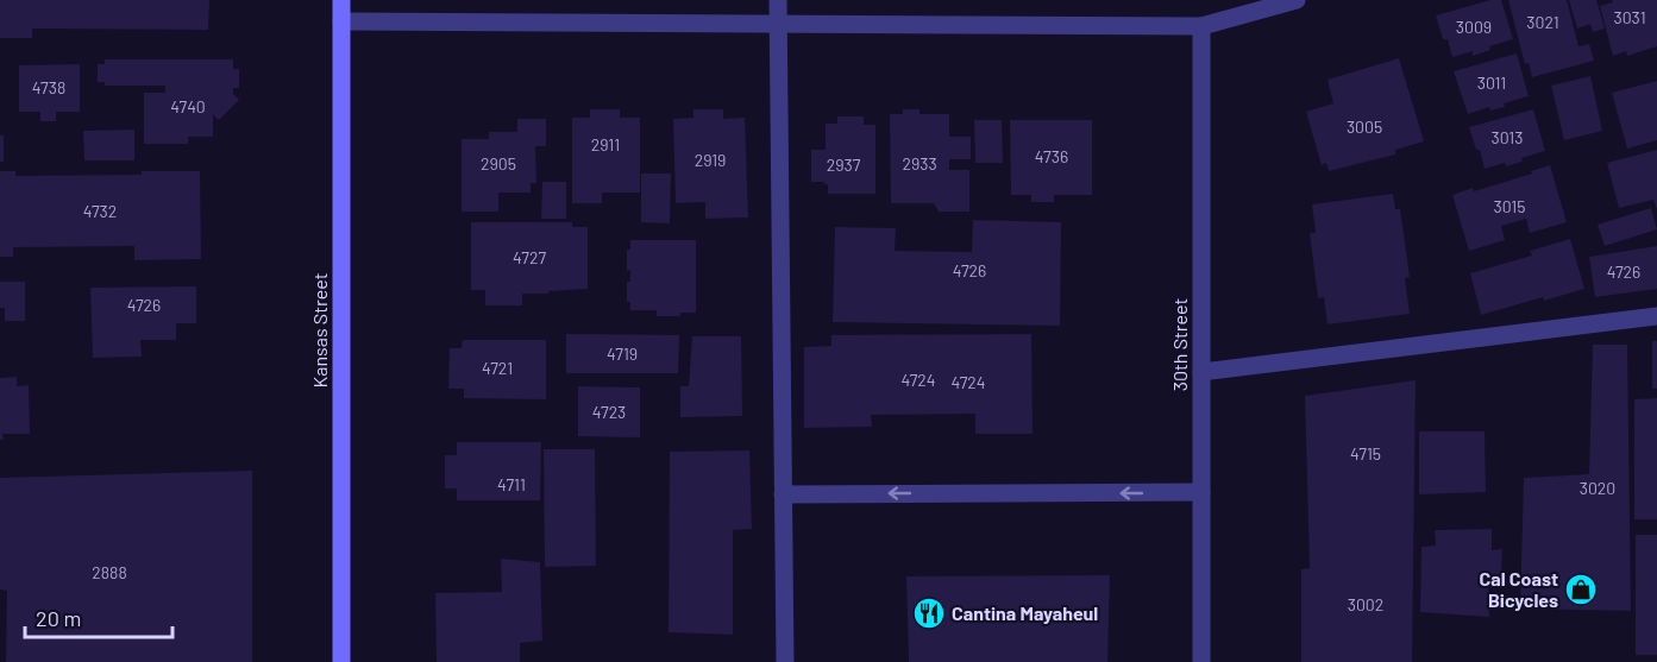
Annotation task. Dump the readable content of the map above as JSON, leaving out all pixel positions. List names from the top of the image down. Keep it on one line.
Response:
{"streets":{"street":["Kansas Street","30th Street"]},"places":{"shop":["Cal Coast Bicycles"],"restaurant":["Cantina Mayaheul"]},"house_numbers":["3031","3021","3009","3011","4738","4740","3005","3013","2911","4736","2919","2905","2933","2937","3015","4732","4727","4726","4726","4726","4719","4721","4724","4724","4723","4715","4711","3020","2888","3002"],"scale_bar":"20 m"}
